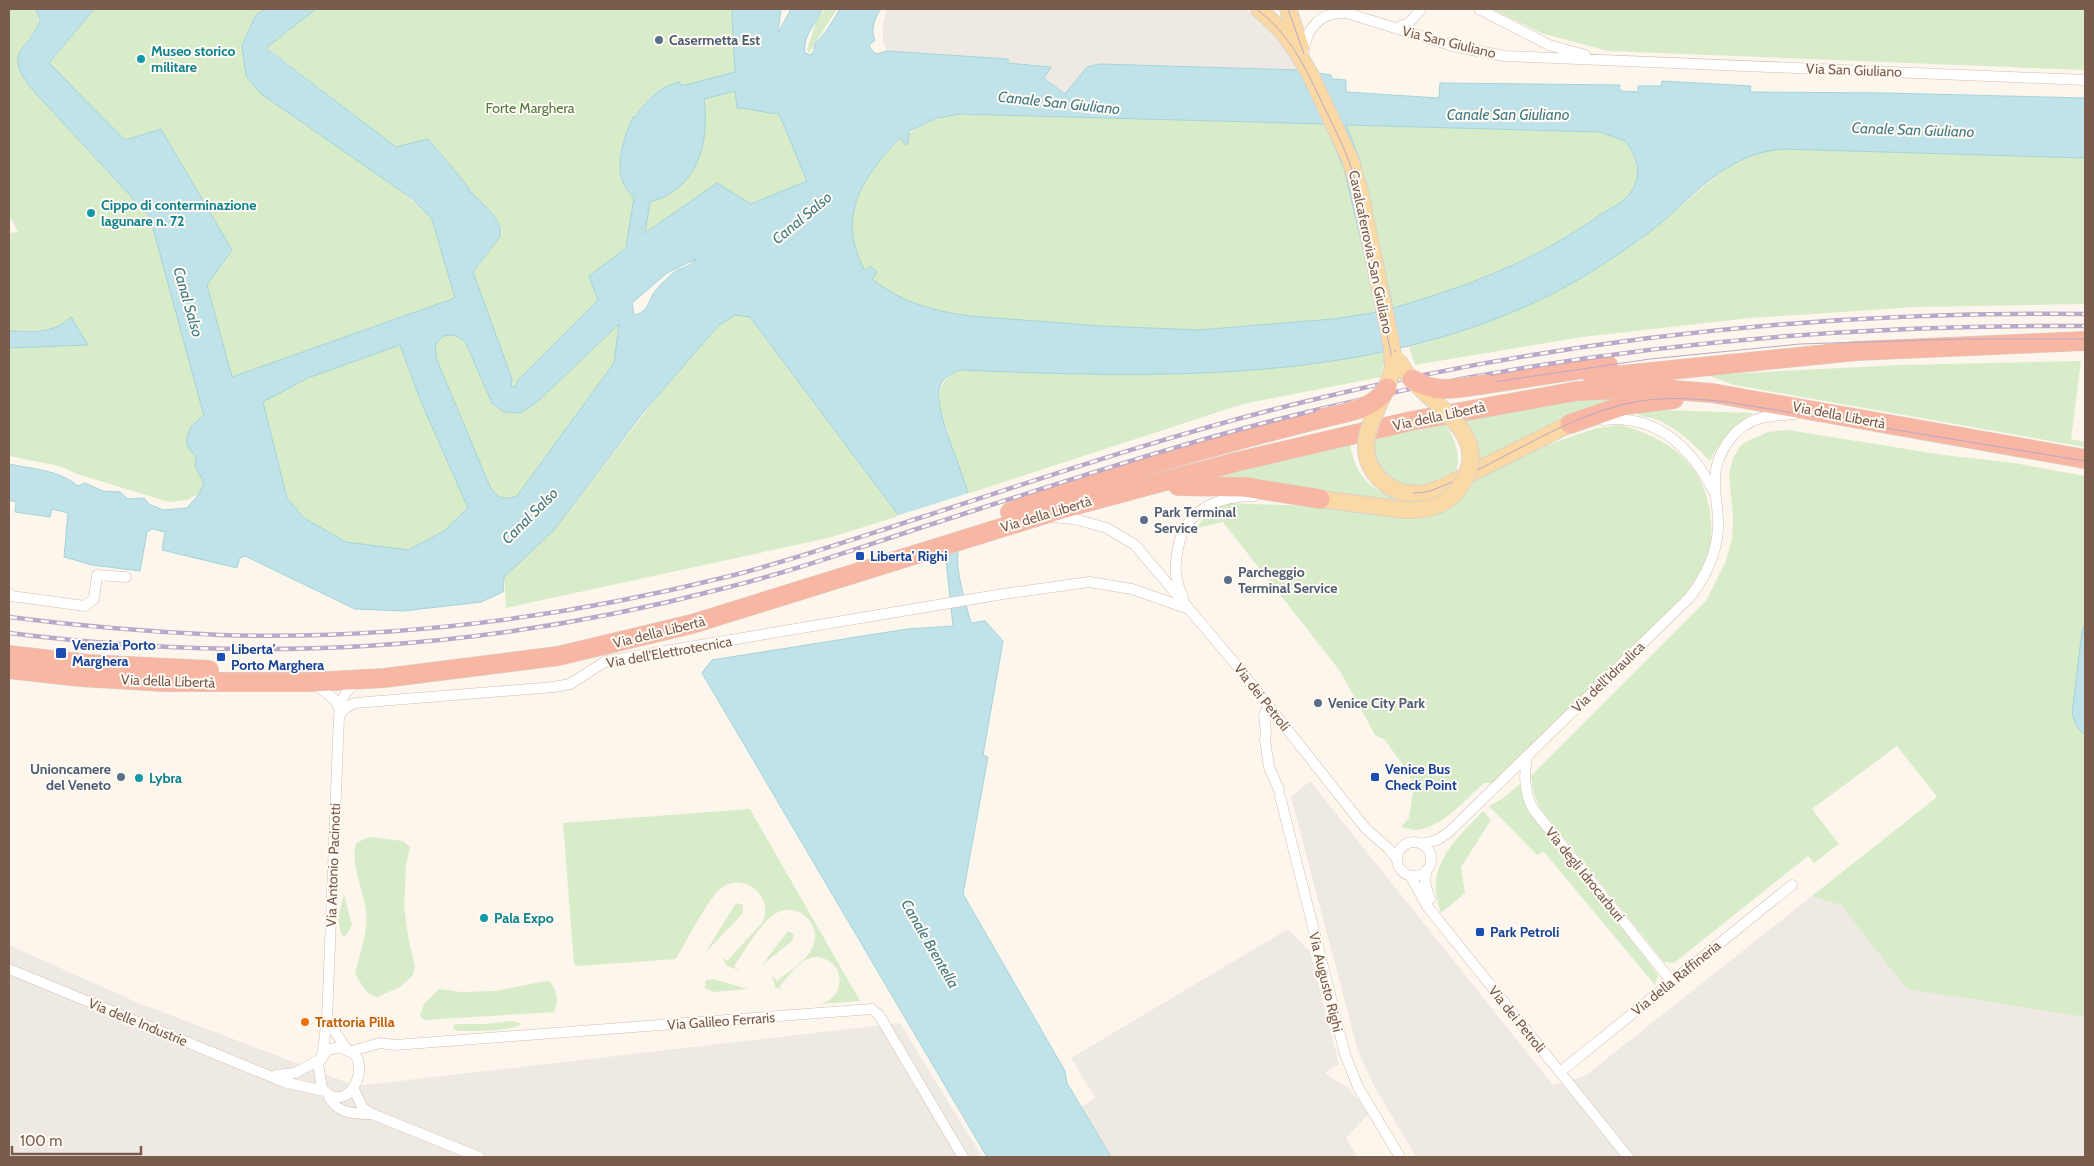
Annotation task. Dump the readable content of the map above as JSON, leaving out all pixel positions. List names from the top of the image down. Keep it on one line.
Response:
{"streets":{"highway":["Via della Libertà"],"main road":["Cavalcaferrovia San Giuliano"],"street":["Via San Giuliano","Via dell'Elettrotecnica","Via dell'Idraulica","Via dei Petroli","Via Antonio Pacinotti","Via degli Idrocarburi","Via della Raffineria","Via Augusto Righi","Via Galileo Ferraris","Via delle Industrie"]},"crossings":[["Via San Giuliano","Cavalcaferrovia San Giuliano"],["Cavalcaferrovia San Giuliano","Via dell'Idraulica"],["Cavalcaferrovia San Giuliano","Via dei Petroli"],["Via della Libertà","Via dei Petroli"],["Via della Libertà","Via Antonio Pacinotti"],["Via dell'Elettrotecnica","Via dei Petroli"],["Via dell'Elettrotecnica","Via Antonio Pacinotti"],["Via dell'Idraulica","Via dei Petroli"],["Via dell'Idraulica","Via degli Idrocarburi"],["Via dei Petroli","Via della Raffineria"],["Via dei Petroli","Via Augusto Righi"],["Via Antonio Pacinotti","Via Galileo Ferraris"],["Via Antonio Pacinotti","Via delle Industrie"],["Via degli Idrocarburi","Via della Raffineria"],["Via Galileo Ferraris","Via delle Industrie"]],"water":["Canale San Giuliano","Canal Salso","Canale Brentella"],"parks":["Forte Marghera"],"places":{"other":["Casermetta Est","Museo storico militare","Cippo di conterminazione lagunare n. 72","Park Terminal Service","Parcheggio Terminal Service","Venice City Park","Unioncamere del Veneto","Lybra","Pala Expo","Trattoria Pilla"],"transit":["Liberta' Righi","Venezia Porto Marghera","Liberta' Porto Marghera","Venice Bus Check Point","Park Petroli"]},"scale_bar":"100 m"}
